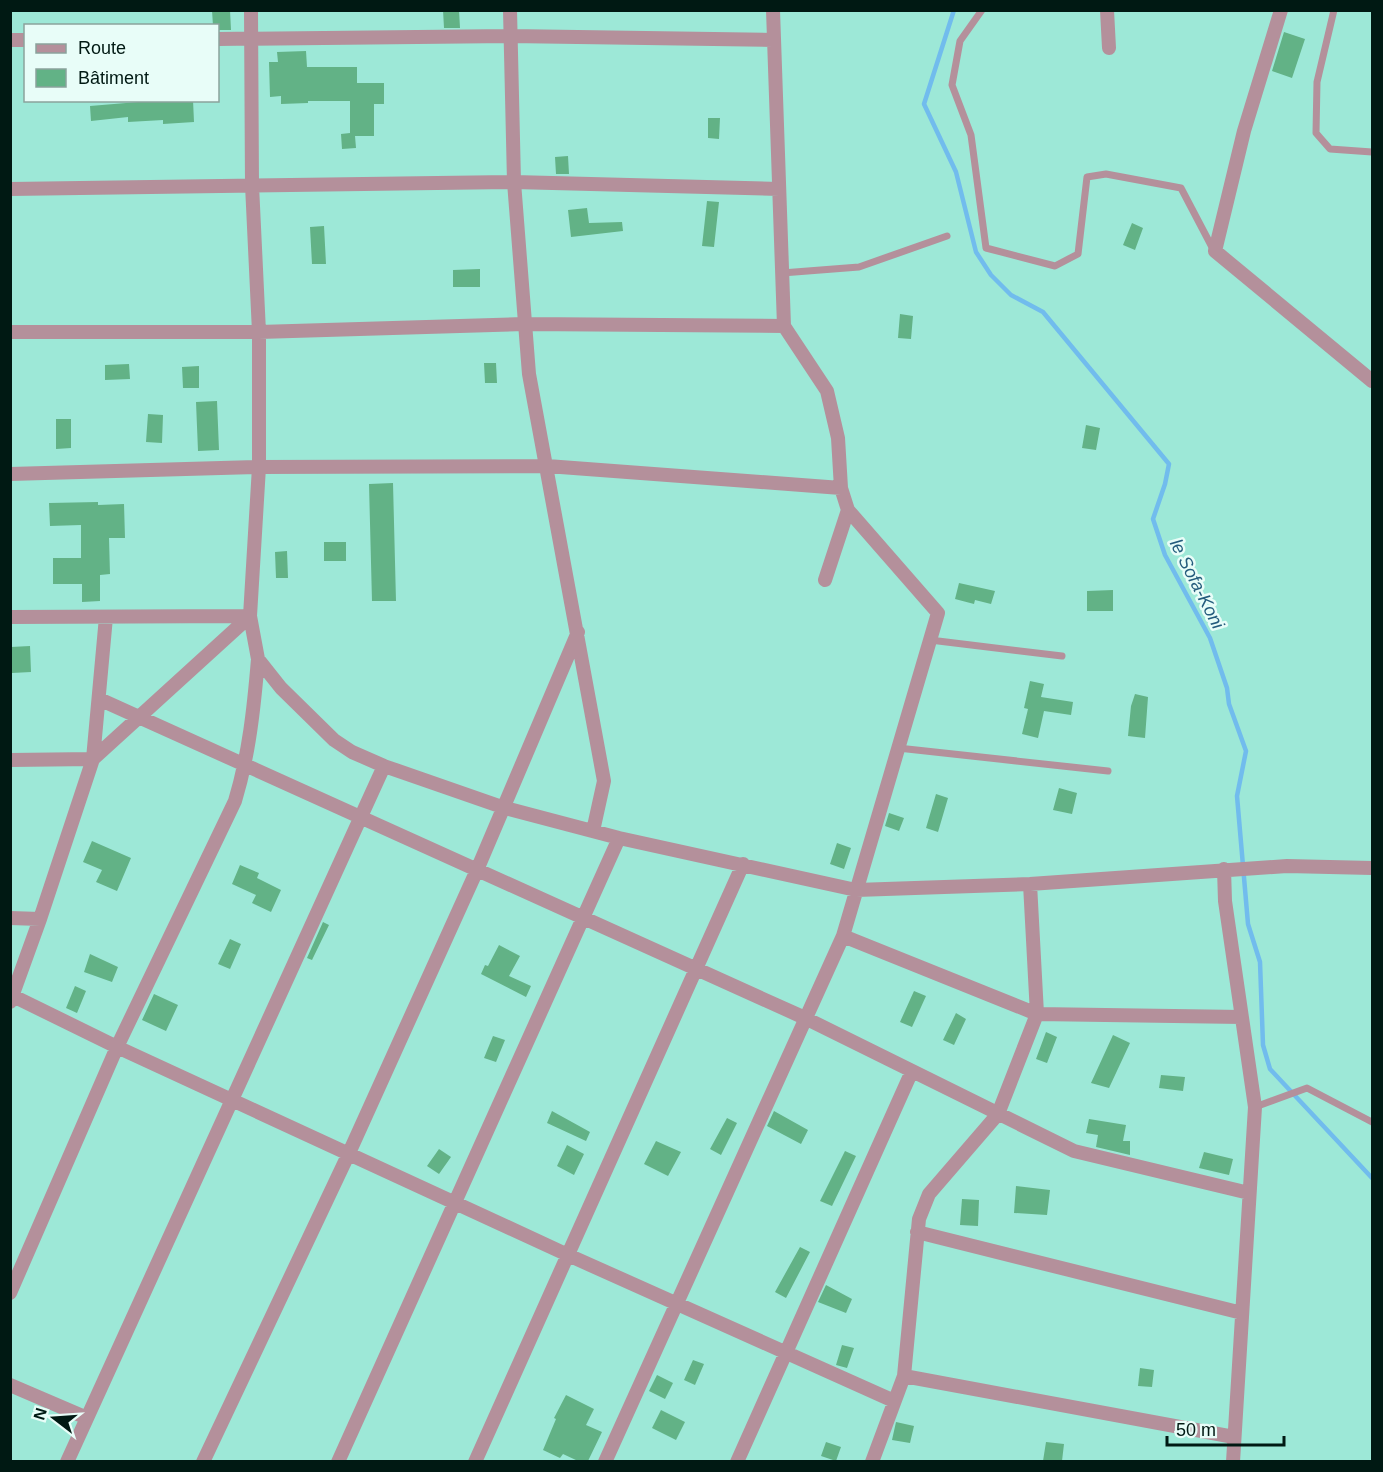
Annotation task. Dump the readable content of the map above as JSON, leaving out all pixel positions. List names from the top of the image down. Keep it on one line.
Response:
{"water":["le Sofa-Koni"],"legend":["Route","Bâtiment"],"scale_bar":"50 m","north":"left"}
